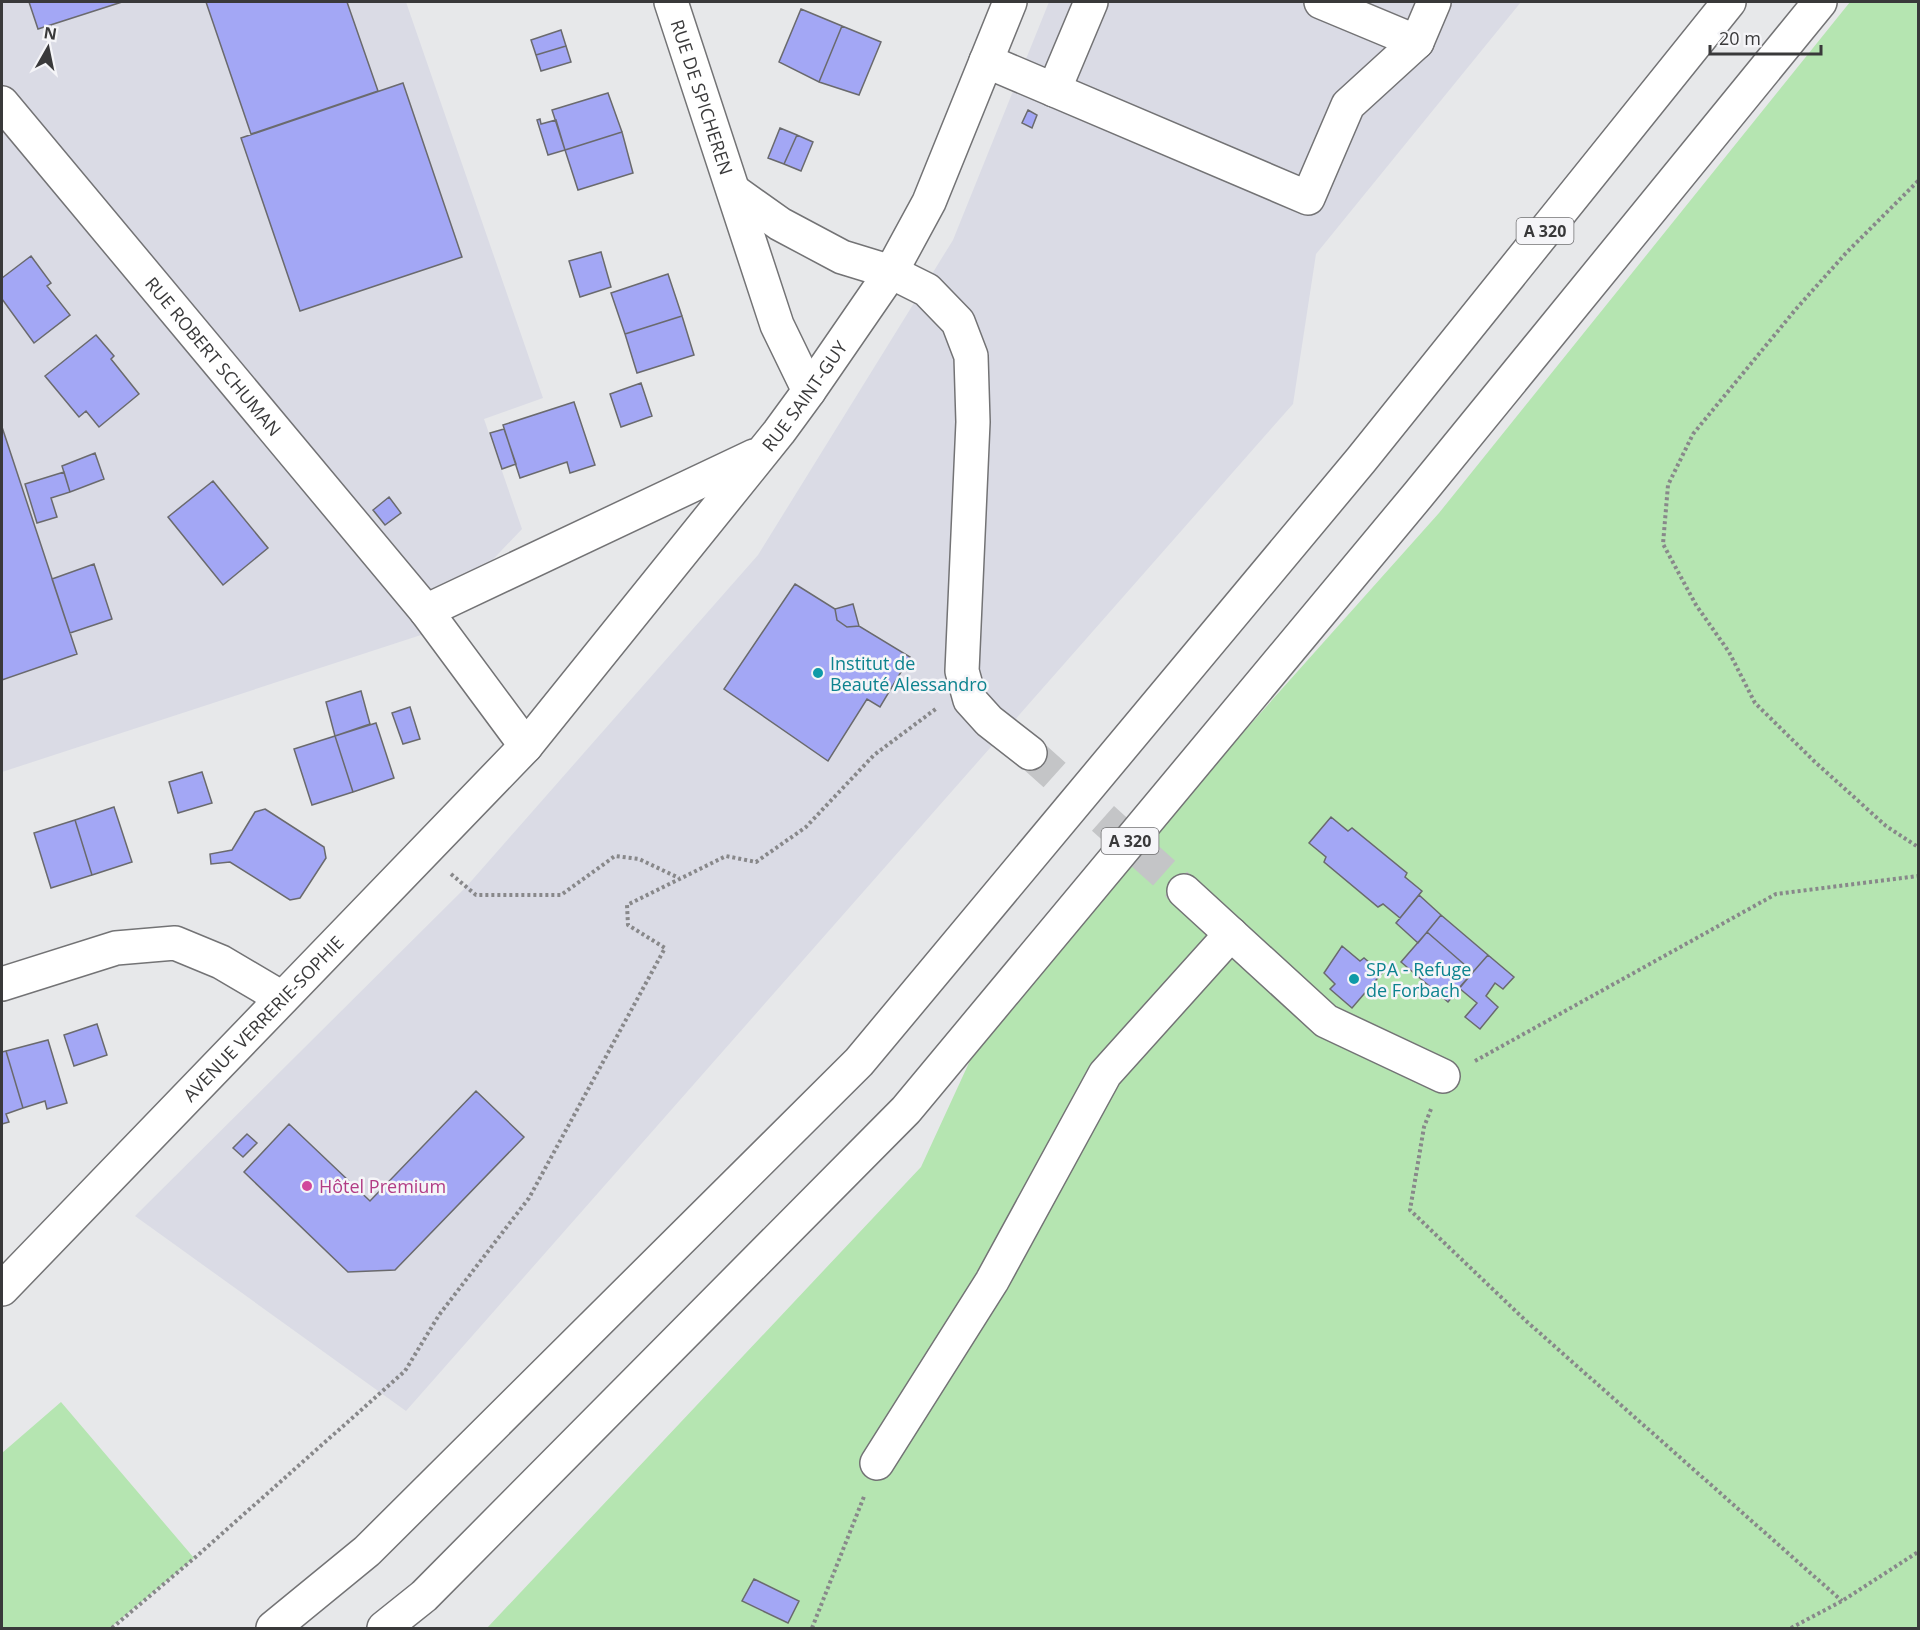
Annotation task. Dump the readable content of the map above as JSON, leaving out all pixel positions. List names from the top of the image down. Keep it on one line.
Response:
{"streets":{"main road":["RUE DE SPICHEREN","A 320","RUE ROBERT SCHUMAN","RUE SAINT-GUY","AVENUE VERRERIE-SOPHIE"]},"crossings":[["RUE DE SPICHEREN","RUE SAINT-GUY"],["RUE ROBERT SCHUMAN","RUE SAINT-GUY"],["RUE ROBERT SCHUMAN","AVENUE VERRERIE-SOPHIE"],["RUE SAINT-GUY","AVENUE VERRERIE-SOPHIE"]],"places":["Institut de Beauté Alessandro","SPA - Refuge de Forbach","Hôtel Premium"],"scale_bar":"20 m","north":"top"}
